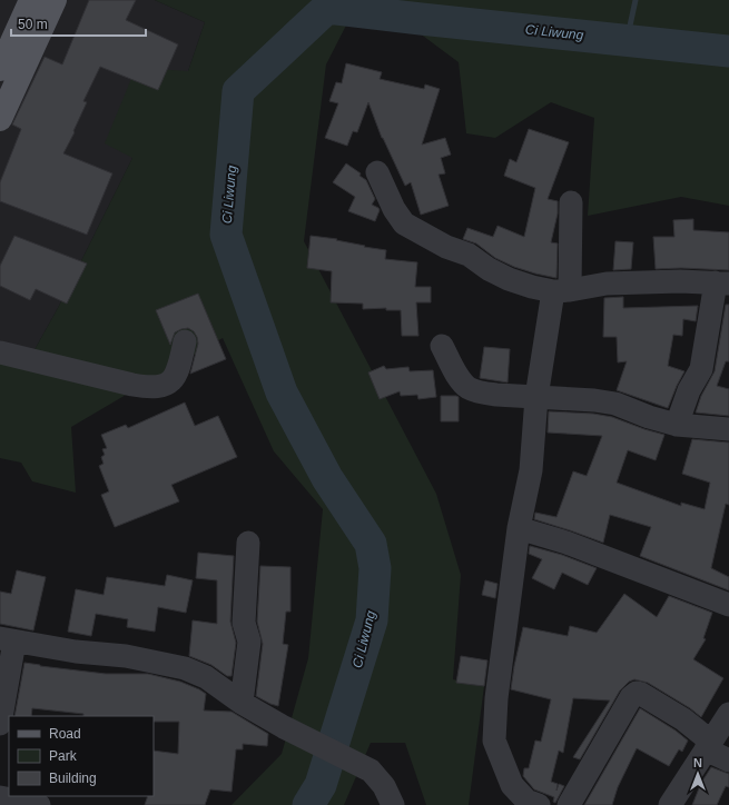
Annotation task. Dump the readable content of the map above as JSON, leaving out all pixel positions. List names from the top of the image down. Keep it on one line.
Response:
{"water":["Ci Liwung"],"legend":["Road","Park","Building"],"scale_bar":"50 m","north":"top"}
